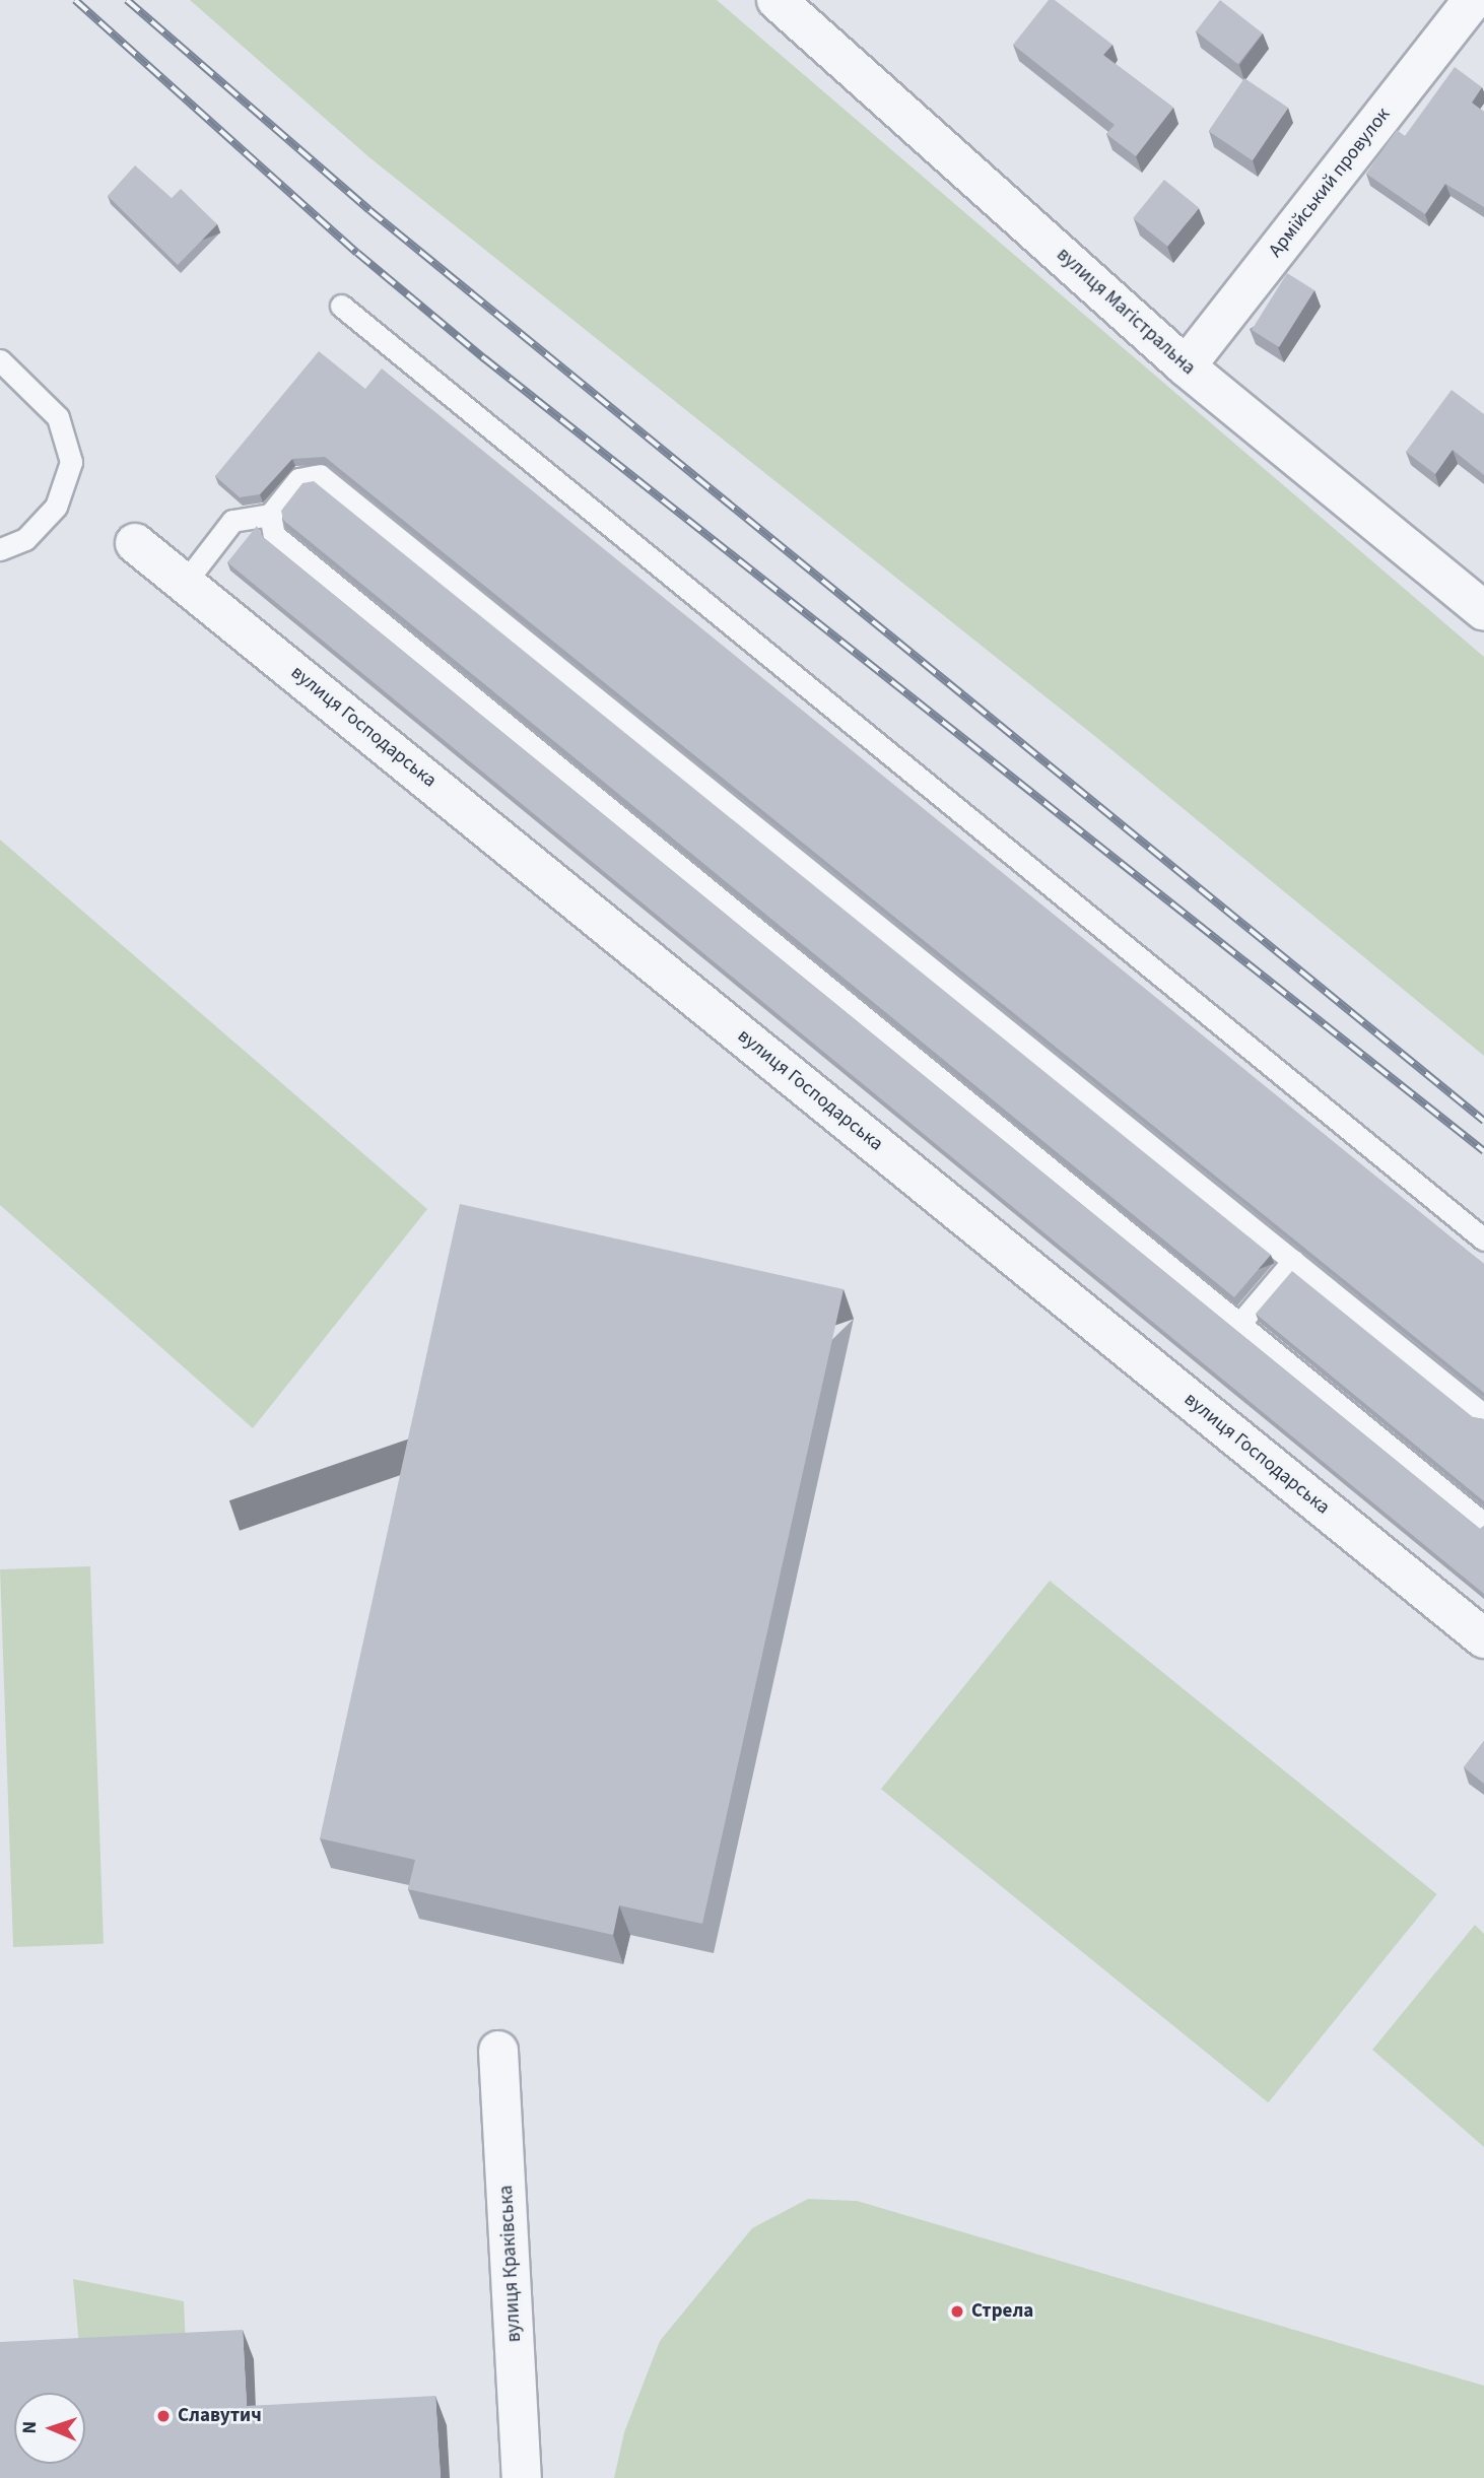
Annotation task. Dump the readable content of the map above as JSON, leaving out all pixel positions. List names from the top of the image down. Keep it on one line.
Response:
{"streets":{"street":["Армійський провулок","вулиця Магістральна","вулиця Господарська","вулиця Краківська"]},"crossings":[["Армійський провулок","вулиця Магістральна"]],"places":["Стрела","Славутич"],"north":"left"}
